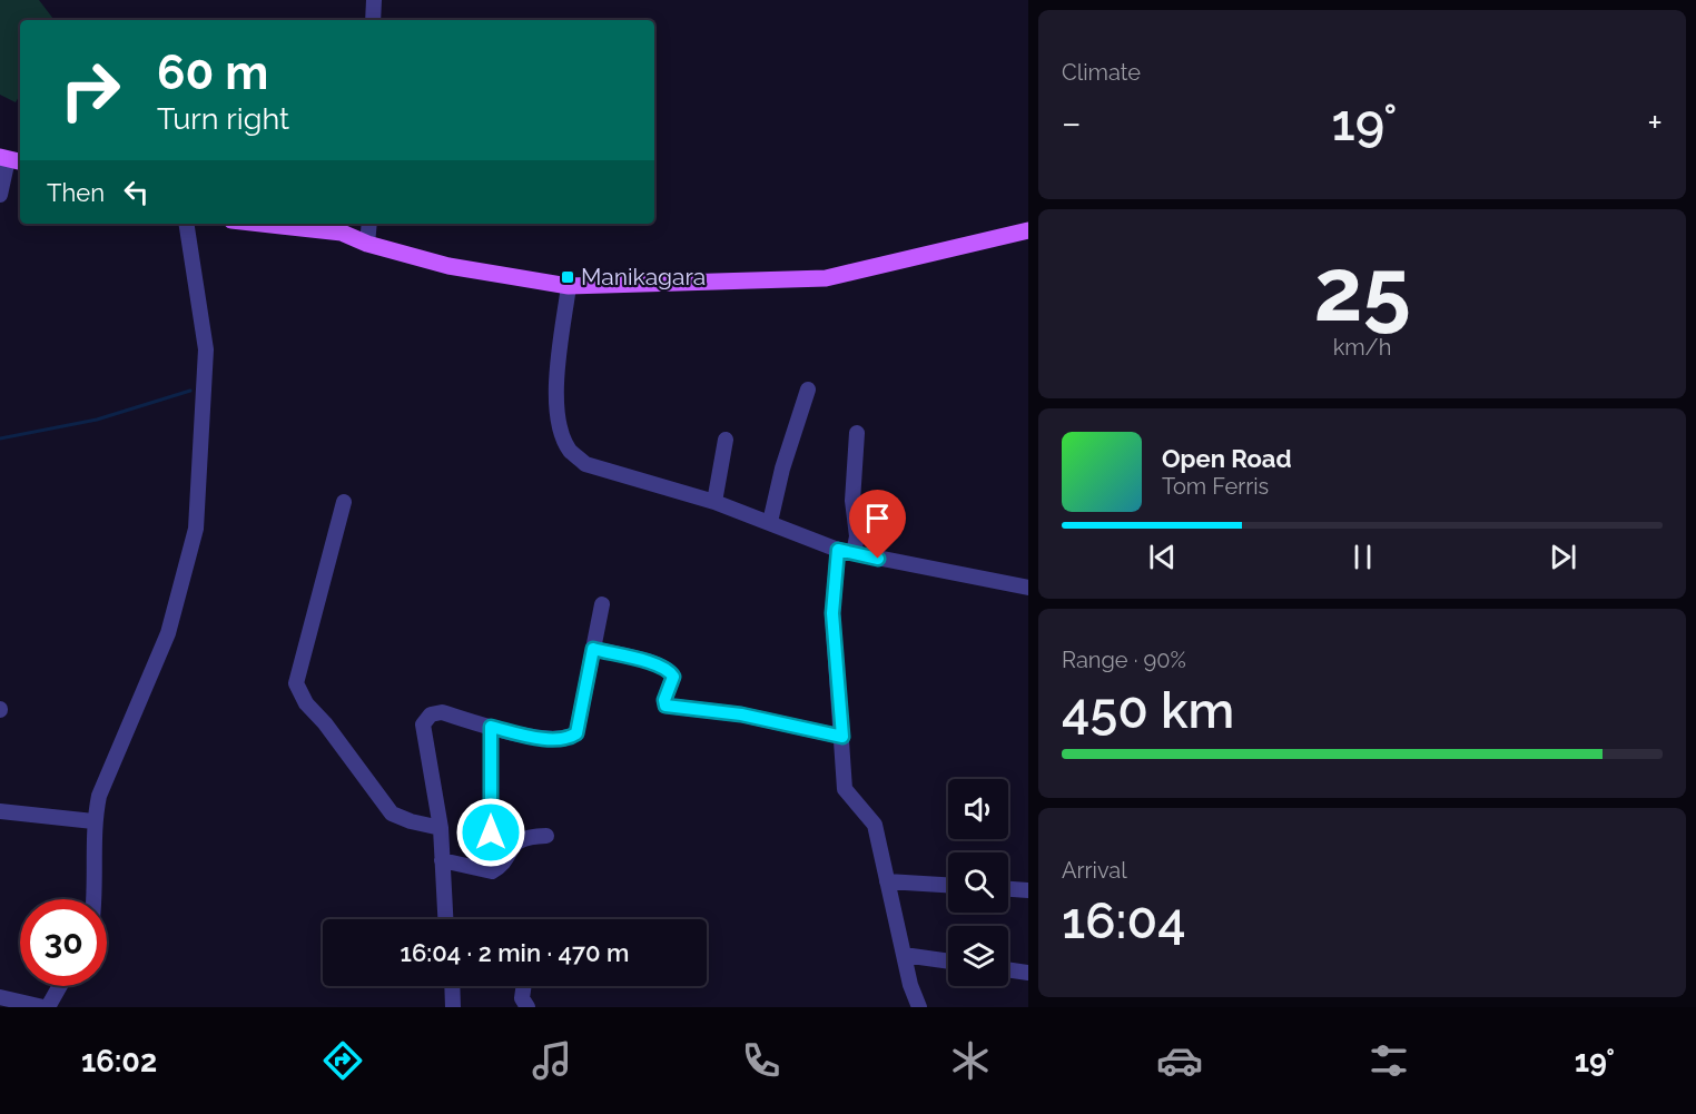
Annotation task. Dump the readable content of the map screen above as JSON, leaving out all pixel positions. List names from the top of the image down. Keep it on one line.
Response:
{"places":{"transit":["Manikagara"]},"page":{"tile":["Climate",["25","km/h"],["Range · 90%","450 km"],["Arrival","16:04"]],"turn":["60 m","Turn right"],"heat":["−","19°","+"],"then":"Then","song":["Open Road","Tom Ferris"],"limit":"30","trip":"16:04 · 2 min · 470 m","tabs":["16:02","19°"]}}
